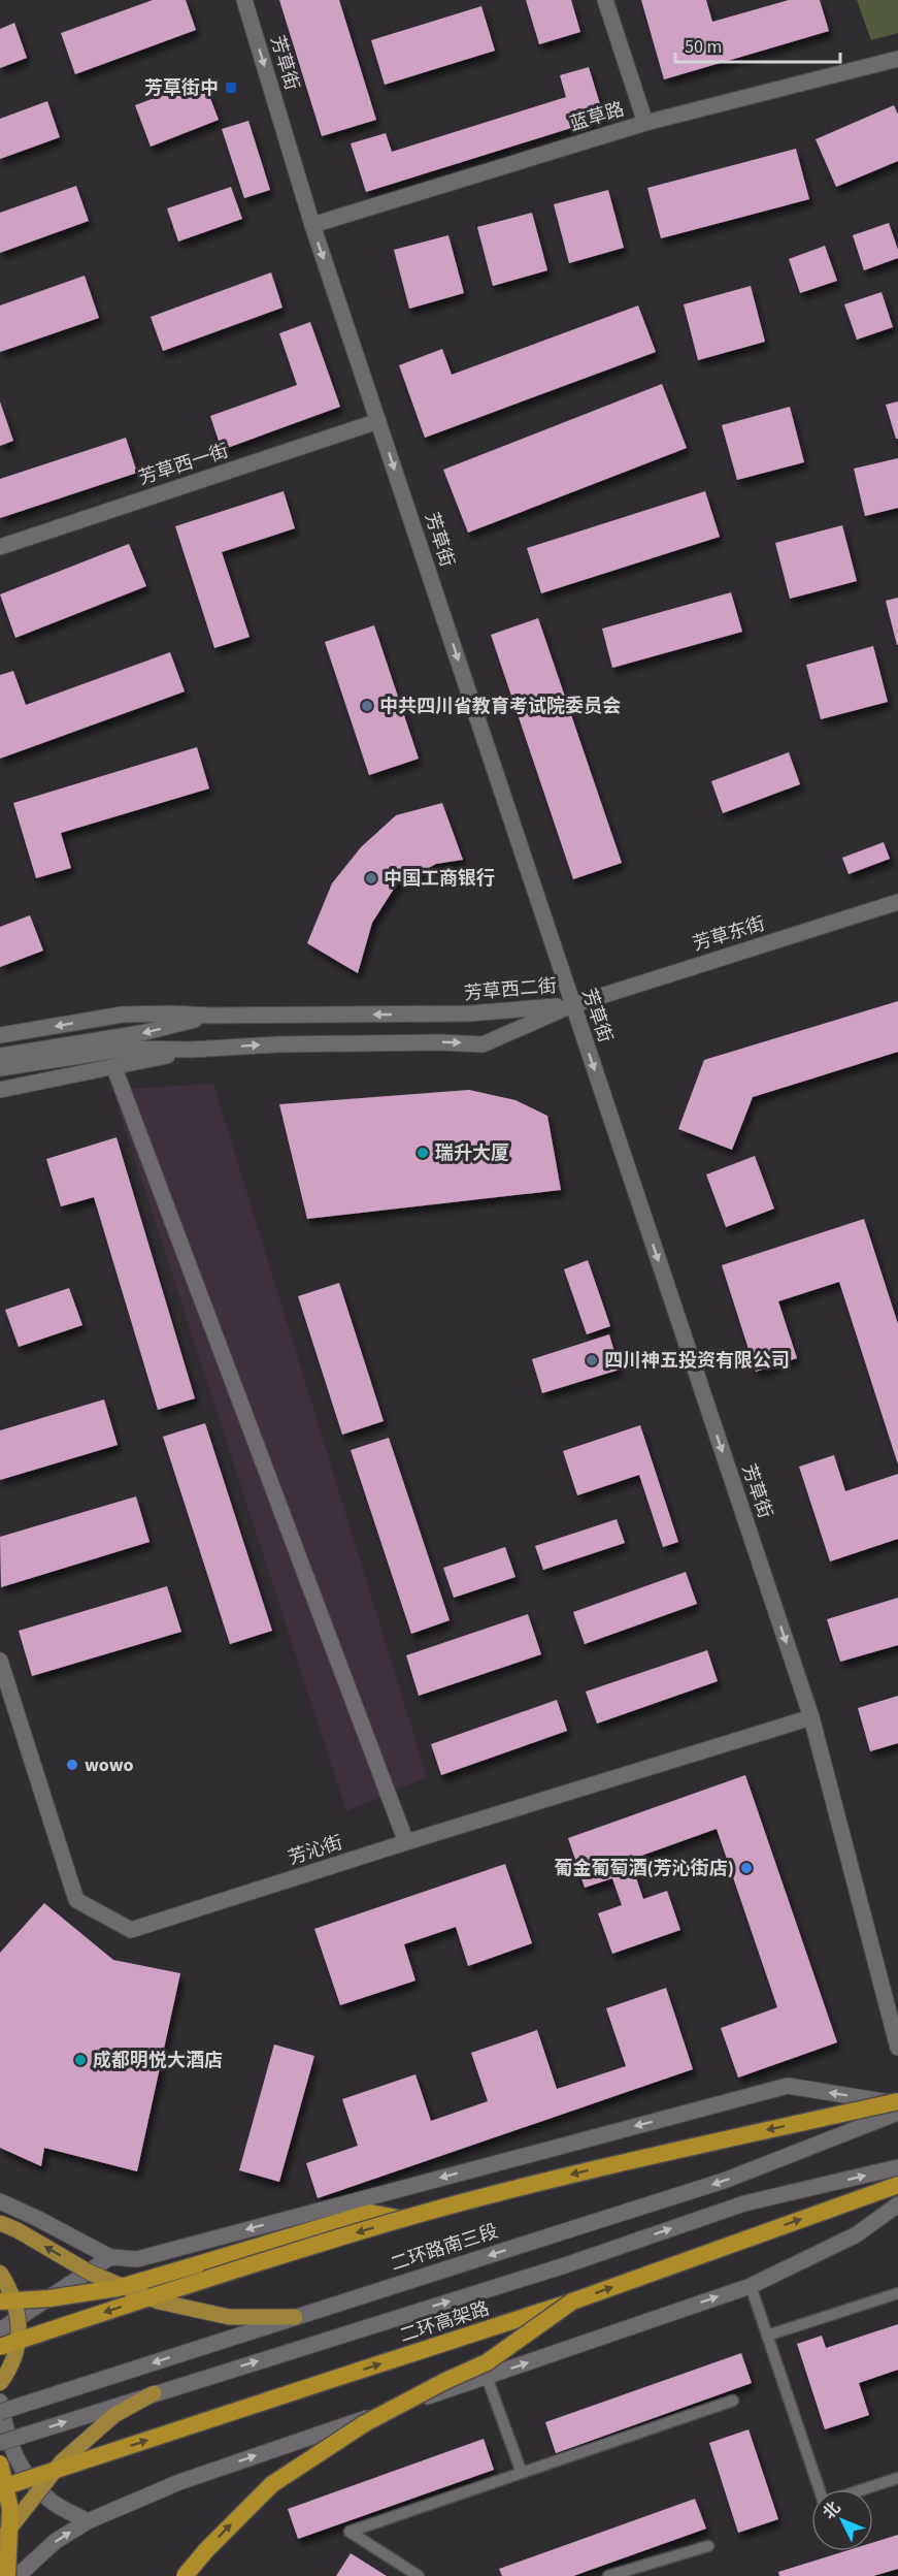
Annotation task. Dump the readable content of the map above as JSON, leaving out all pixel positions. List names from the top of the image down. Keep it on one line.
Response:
{"streets":{"highway":["二环高架路"],"main road":["芳草街","蓝草路","芳草西一街","芳草东街","芳草西二街","芳沁街","二环路南三段"]},"crossings":[["芳草街","蓝草路"],["芳草街","芳草西一街"],["芳草街","芳草东街"],["芳草街","芳草西二街"],["芳草街","芳沁街"],["芳草东街","芳草西二街"]],"one_way":["芳草街"],"places":{"transit":["芳草街中"],"other":["中共四川省教育考试院委员会","中国工商银行","瑞升大厦","四川神五投资有限公司","wowo","葡金葡萄酒(芳沁街店)","成都明悦大酒店"]},"scale_bar":"50 m","north":"top left"}
